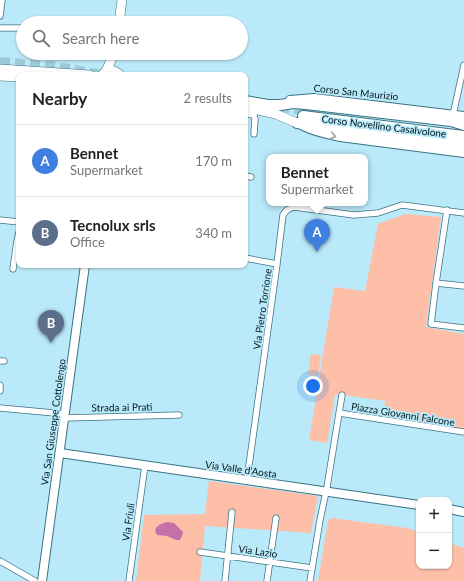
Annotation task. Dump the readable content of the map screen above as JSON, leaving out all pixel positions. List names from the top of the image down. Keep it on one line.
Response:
{"streets":{"highway":["Corso Novellino Casalvolone"],"street":["Corso San Maurizio","Via Pietro Torrione","Strada ai Prati","Piazza Giovanni Falcone","Via San Giuseppe Cottolengo","Via Valle d'Aosta","Via Friuli","Via Lazio"]},"crossings":[["Via Pietro Torrione","Via Valle d'Aosta"],["Strada ai Prati","Via San Giuseppe Cottolengo"],["Piazza Giovanni Falcone","Via Valle d'Aosta"],["Piazza Giovanni Falcone","Via Lazio"],["Via San Giuseppe Cottolengo","Via Valle d'Aosta"],["Via Valle d'Aosta","Via Friuli"]],"page":{"search":"Search here","heading":["Nearby","2 results"],"list":[{"mark":"A","name":"Bennet","note":"Supermarket","value":"170 m"},{"mark":"B","name":"Tecnolux srls","note":"Office","value":"340 m"}],"popup":["Bennet","Supermarket"],"pins":["A","B"],"map_buttons":["+","−"]}}
